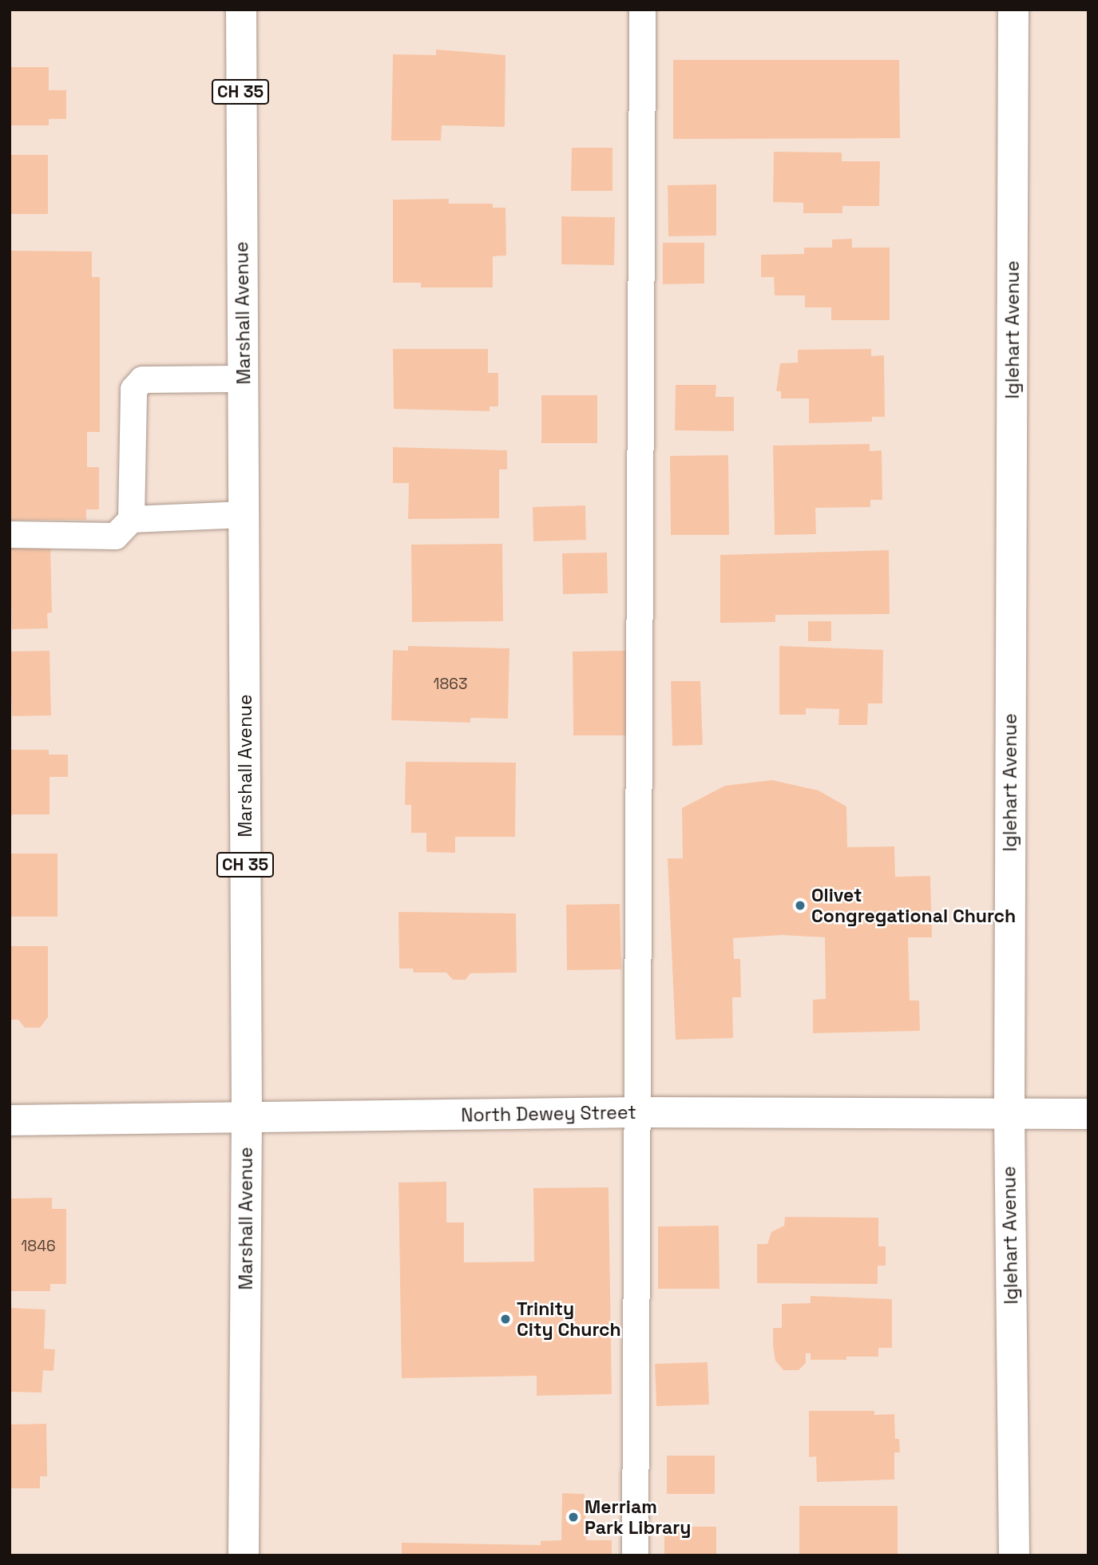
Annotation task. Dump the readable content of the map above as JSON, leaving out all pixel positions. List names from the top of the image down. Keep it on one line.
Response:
{"streets":{"street":["CH 35","Marshall Avenue","Iglehart Avenue","North Dewey Street"]},"crossings":[["Marshall Avenue","North Dewey Street"],["Iglehart Avenue","North Dewey Street"]],"places":["Olivet Congregational Church","Trinity City Church","Merriam Park Library"],"house_numbers":["1863","1846"]}
